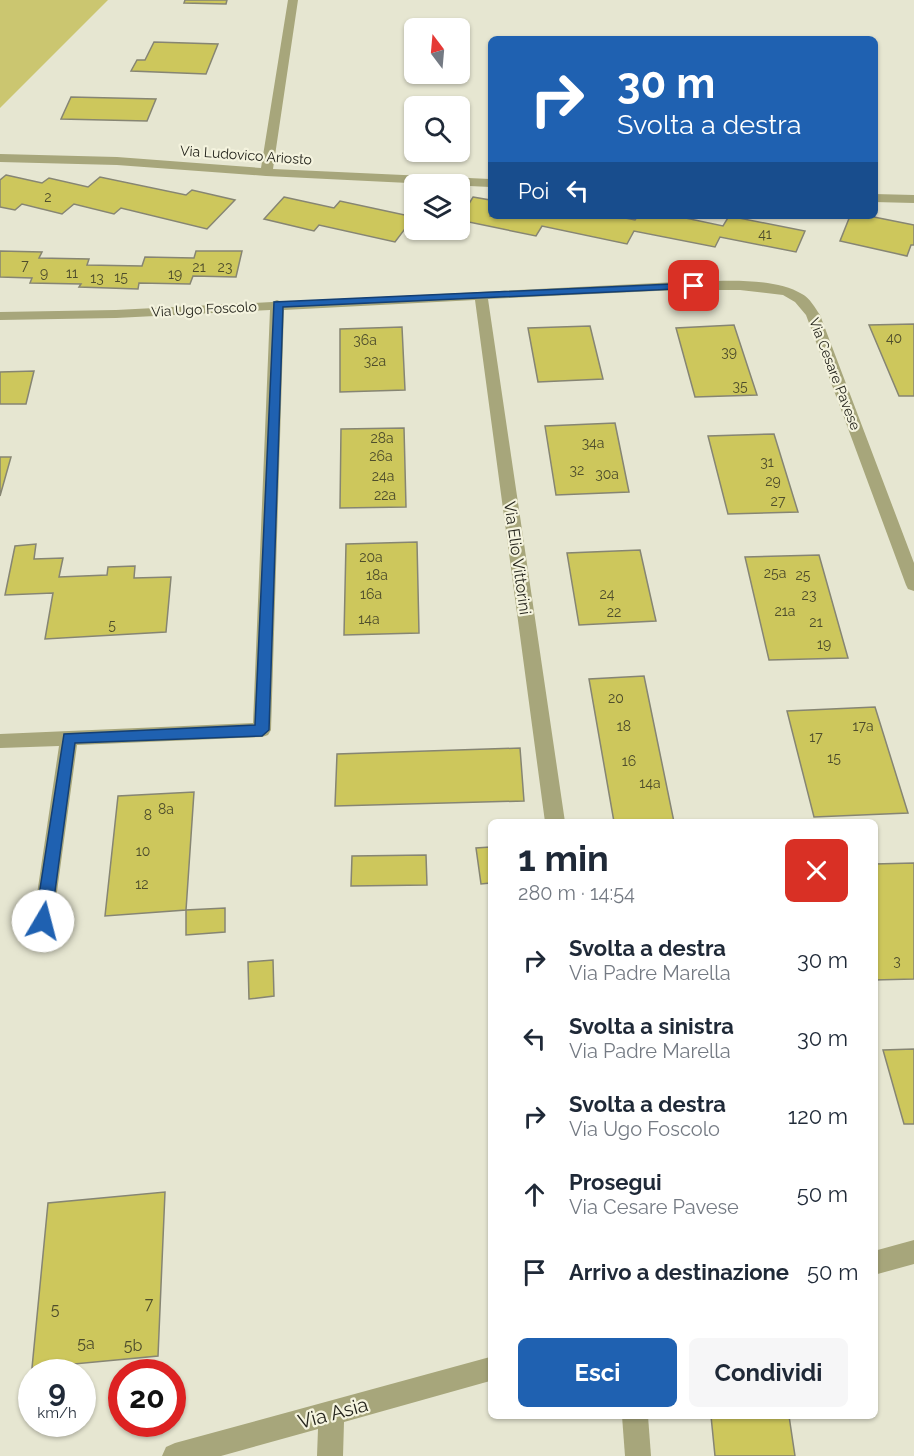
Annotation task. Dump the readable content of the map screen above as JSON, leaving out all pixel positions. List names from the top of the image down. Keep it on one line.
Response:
{"streets":{"street":["Via Ludovico Ariosto","Via Ugo Foscolo","Via Cesare Pavese","Via Elio Vittorini","Via Asia"]},"crossings":[["Via Ugo Foscolo","Via Cesare Pavese"],["Via Ugo Foscolo","Via Elio Vittorini"],["Via Cesare Pavese","Via Elio Vittorini"]],"house_numbers":["2","41","7","21","23","9","11","19","15","13","40","36a","39","32a","35","28a","34a","26a","31","32","30a","24a","29","22a","27","20a","25a","18a","25","16a","24","23","21a","22","14a","21","5","19","20","18","17a","17","15","16","14a","8a","8","10","12","3","7","5","5a","5b"],"north":"top","page":{"turn":["30 m","Svolta a destra"],"then":"Poi","heading":["1 min","280 m · 14:54"],"list":[{"name":"Svolta a destra","note":"Via Padre Marella","value":"30 m"},{"name":"Svolta a sinistra","note":"Via Padre Marella","value":"30 m"},{"name":"Svolta a destra","note":"Via Ugo Foscolo","value":"120 m"},{"name":"Prosegui","note":"Via Cesare Pavese","value":"50 m"},{"name":"Arrivo a destinazione","value":"50 m"}],"buttons":["Esci","Condividi"],"speed":"9 km/h","limit":"20"}}
